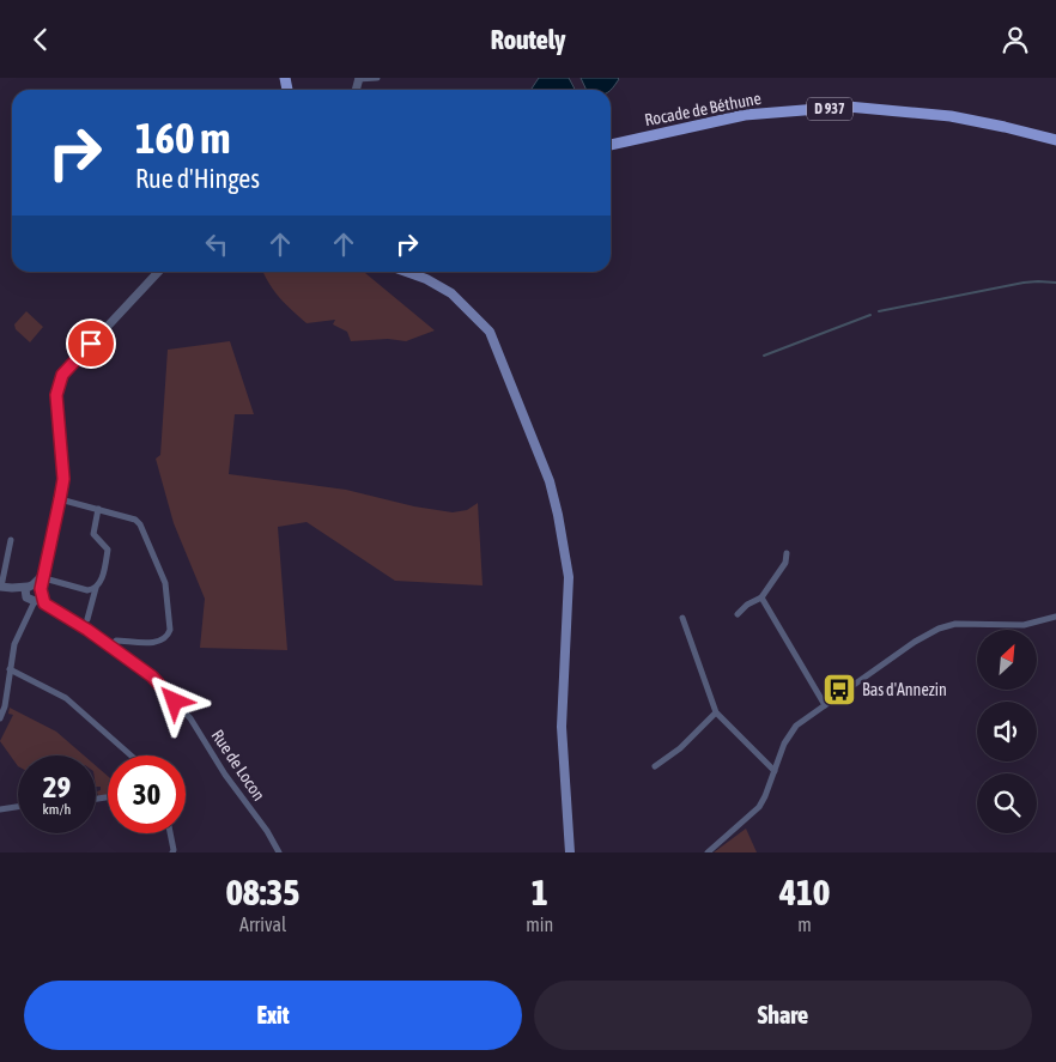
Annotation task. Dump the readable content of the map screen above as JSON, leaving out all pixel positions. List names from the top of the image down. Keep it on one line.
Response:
{"streets":{"main road":["Rocade de Béthune","D 937"],"street":["Rue de Locon"]},"places":{"bus stop":["Bas d'Annezin"]},"north":"top right","page":{"header":"Routely","turn":["160 m","Rue d'Hinges"],"speed":"29 km/h","limit":"30","eta":["08:35","Arrival","1","min","410","m"],"buttons":["Exit","Share"]}}
